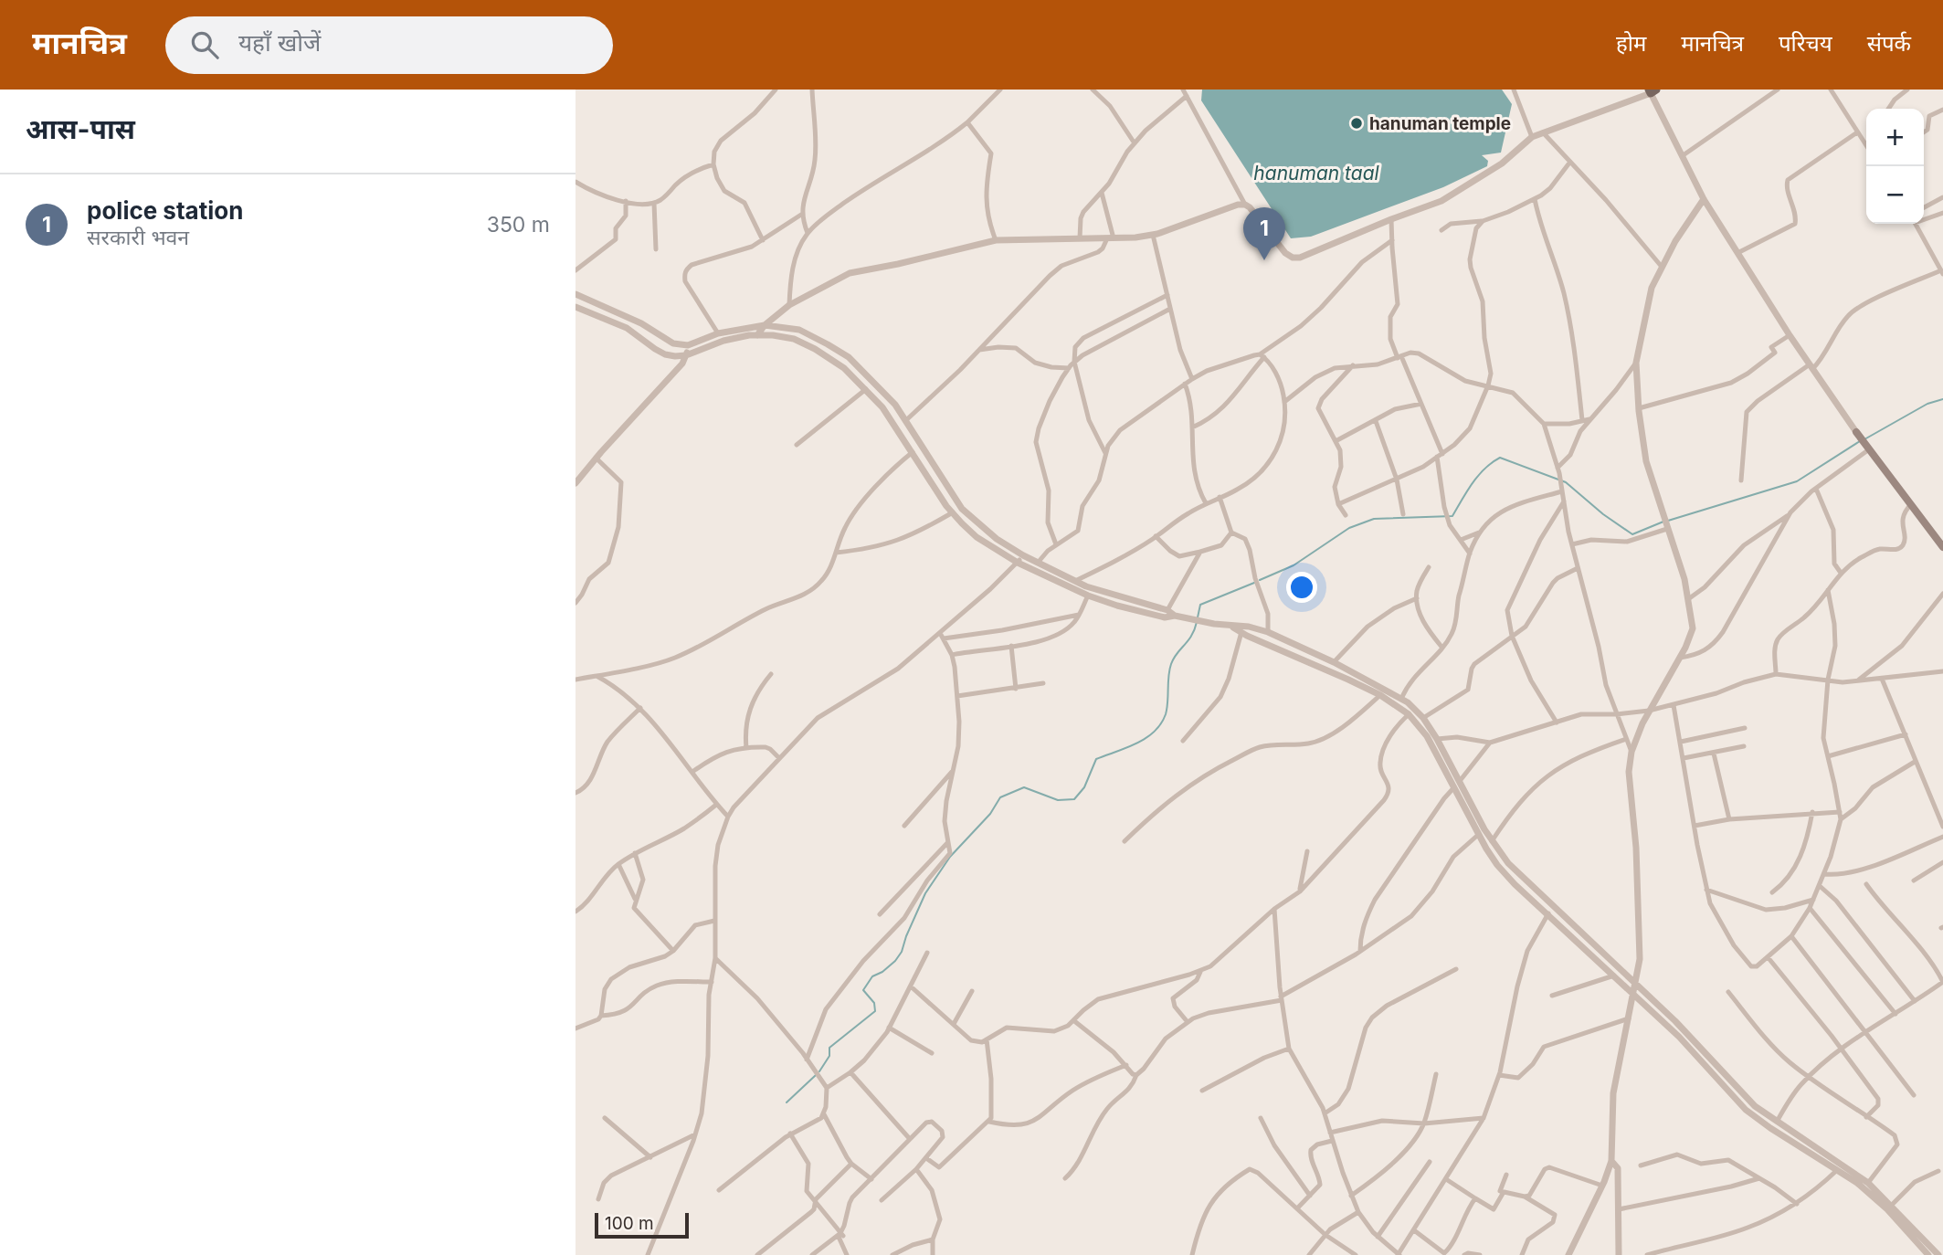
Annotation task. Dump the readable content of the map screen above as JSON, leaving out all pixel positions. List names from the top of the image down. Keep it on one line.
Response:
{"water":["hanuman taal"],"places":["hanuman temple"],"scale_bar":"100 m","page":{"header":"मानचित्र","search":"यहाँ खोजें","nav":["होम","मानचित्र","परिचय","संपर्क"],"heading":"आस-पास","map_buttons":["+","−"],"list":[{"mark":"1","name":"police station","note":"सरकारी भवन","value":"350 m"}],"pins":"1","scale":"100 m"}}
